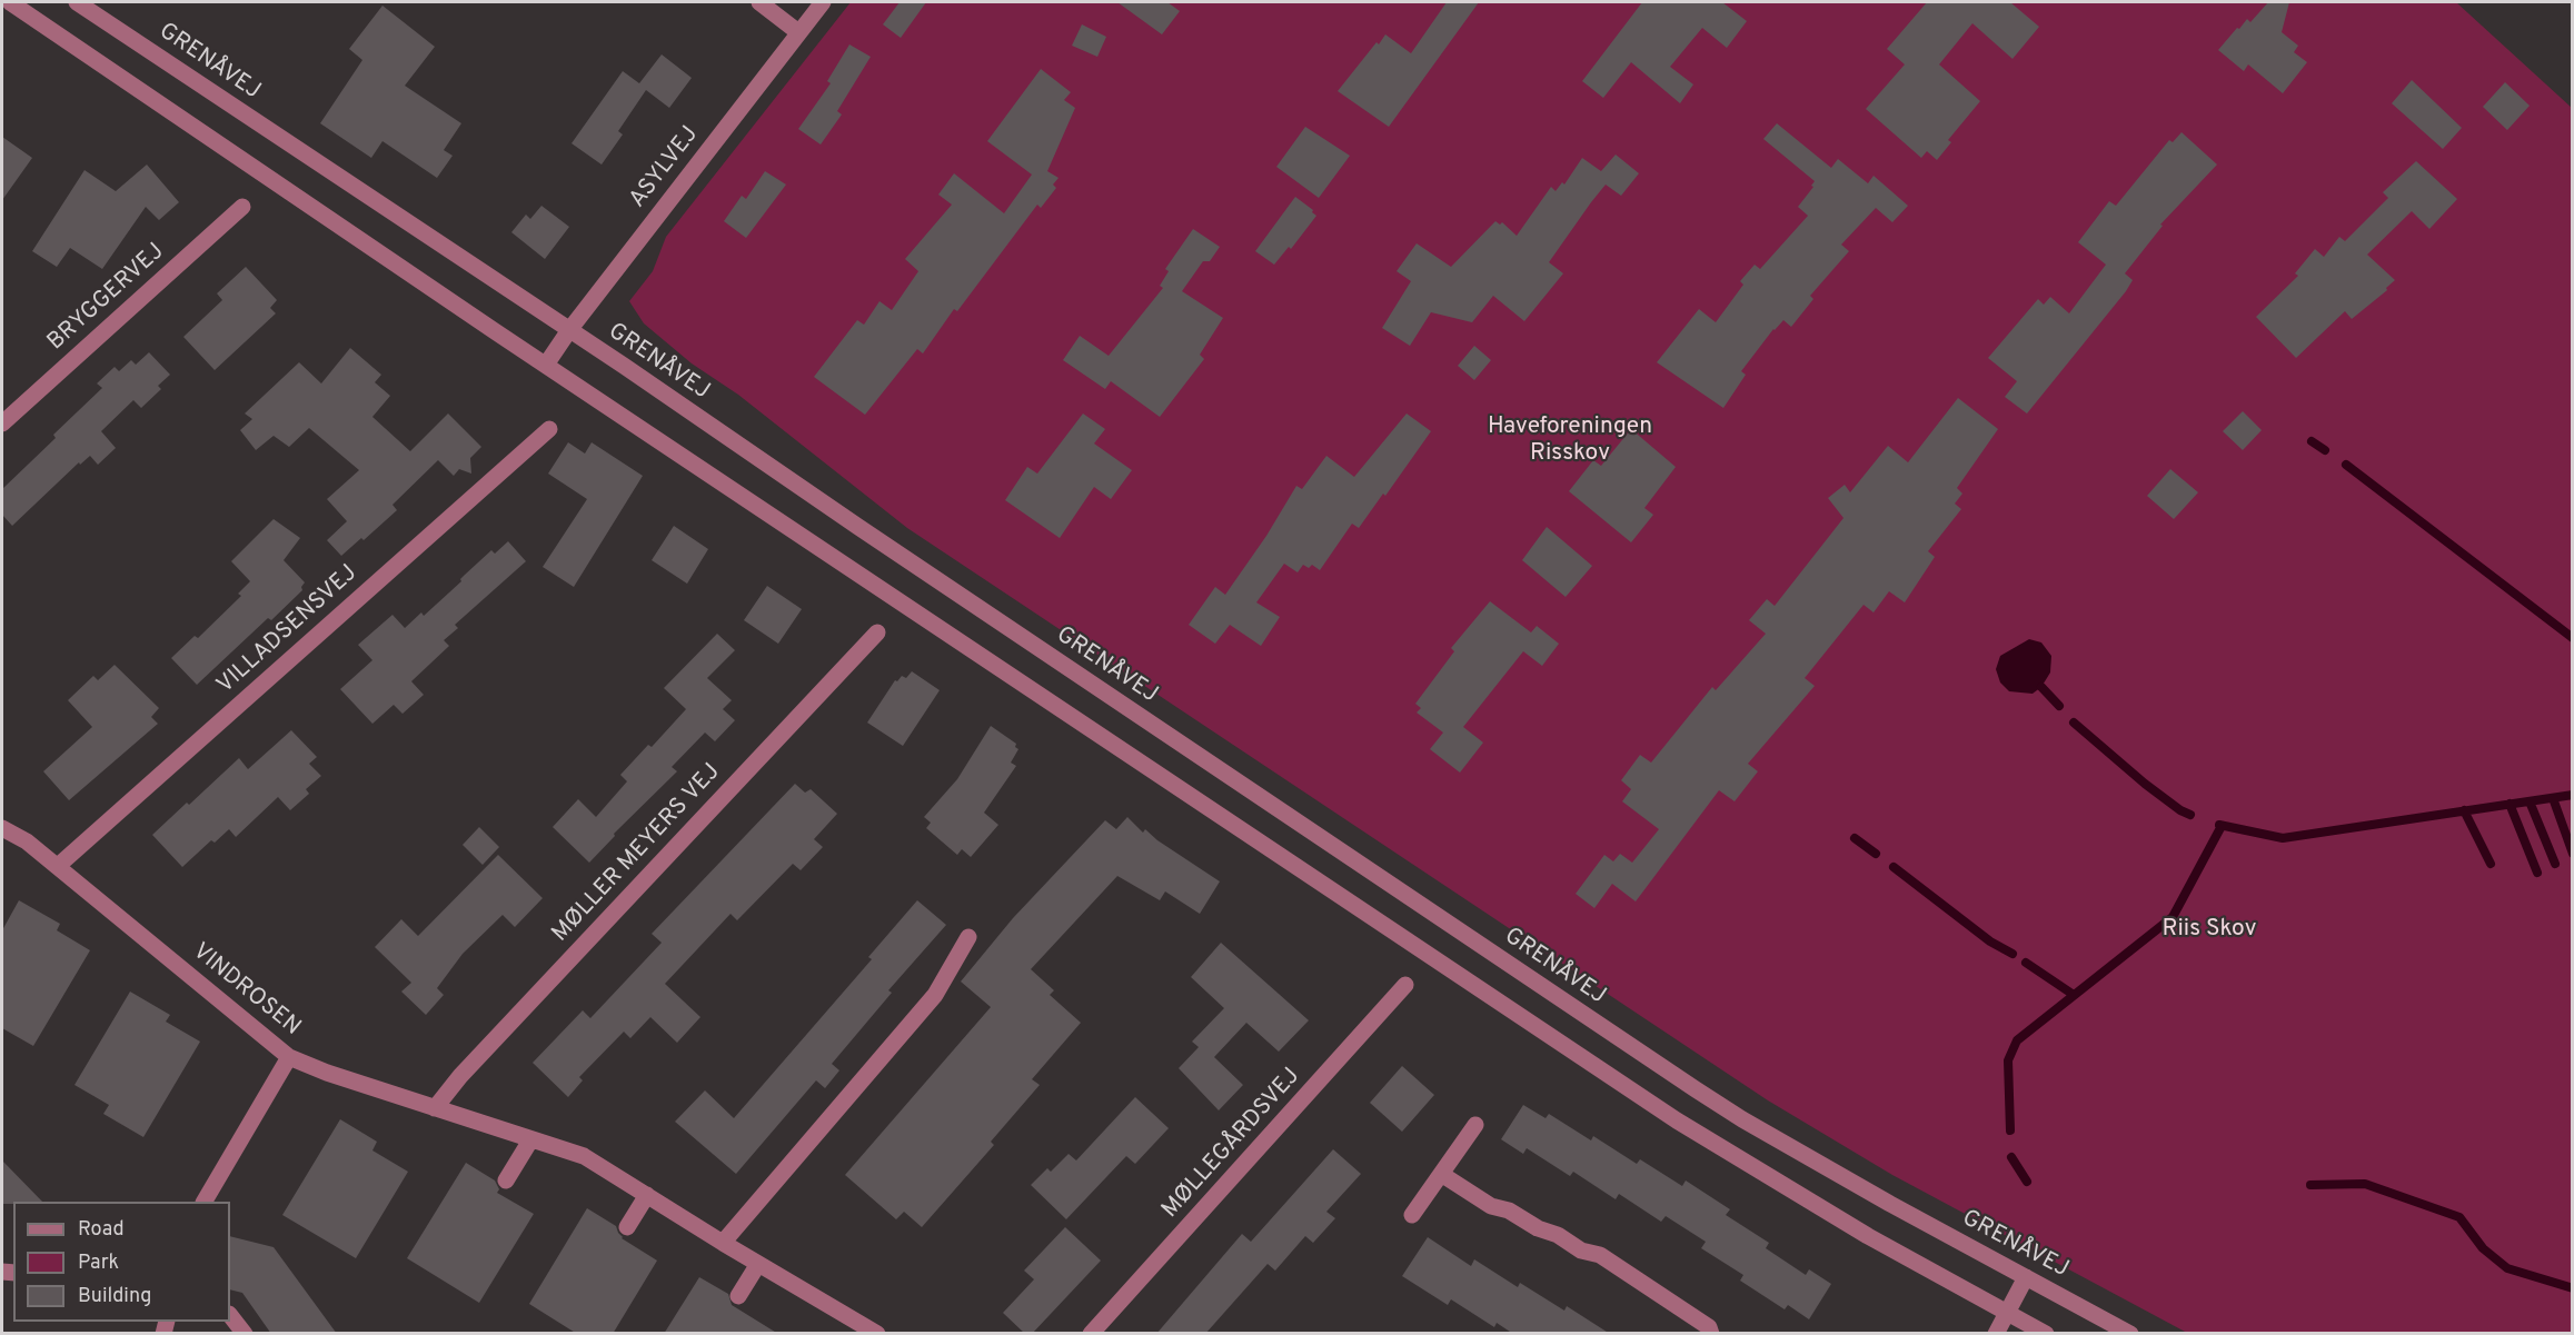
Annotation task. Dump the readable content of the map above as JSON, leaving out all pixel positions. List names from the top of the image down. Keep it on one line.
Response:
{"streets":{"street":["GRENÅVEJ","ASYLVEJ","BRYGGERVEJ","VILLADSENSVEJ","MØLLER MEYERS VEJ","VINDROSEN","MØLLEGÅRDSVEJ"]},"crossings":[["GRENÅVEJ","ASYLVEJ"],["VILLADSENSVEJ","VINDROSEN"],["MØLLER MEYERS VEJ","VINDROSEN"]],"parks":["Haveforeningen Risskov","Riis Skov"],"legend":["Road","Park","Building"]}
